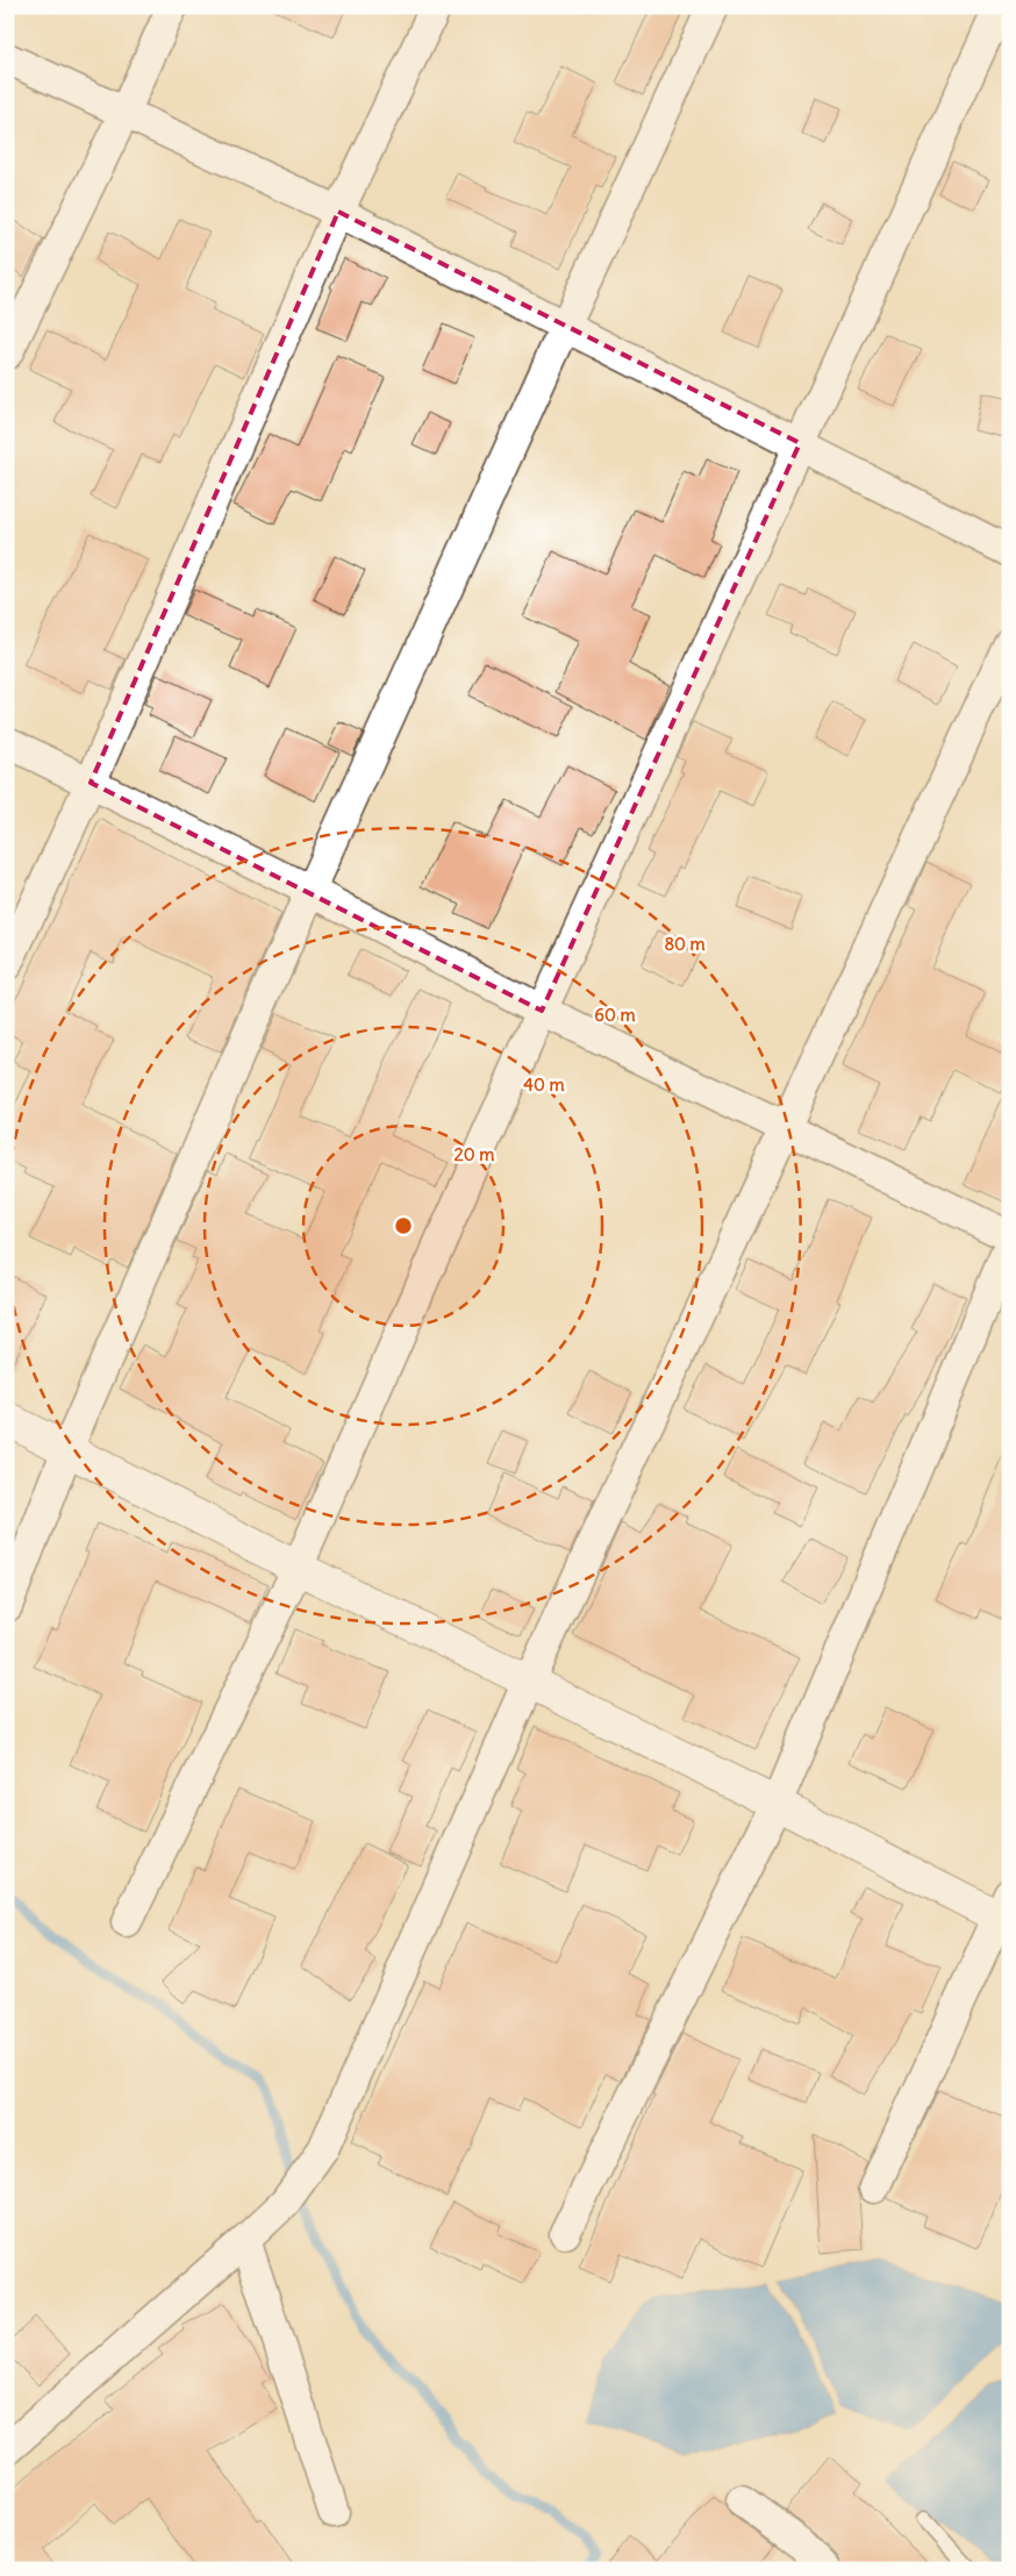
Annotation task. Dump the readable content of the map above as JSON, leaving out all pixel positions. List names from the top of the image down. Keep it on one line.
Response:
{"rings":["80 m","60 m","40 m","20 m"]}
